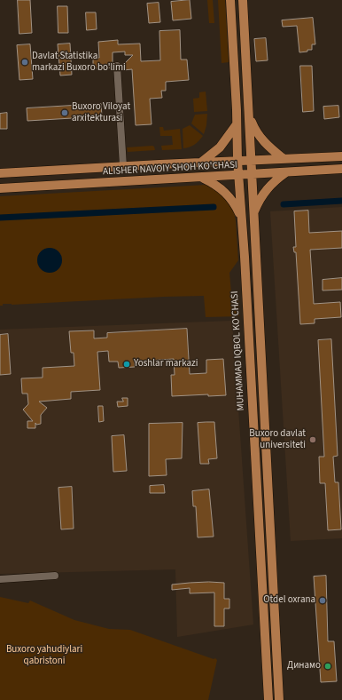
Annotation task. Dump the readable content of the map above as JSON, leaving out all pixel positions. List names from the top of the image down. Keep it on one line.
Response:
{"streets":{"main road":["ALISHER NAVOIY SHOH KO'CHASI","MUHAMMAD IQBOL KO'CHASI"]},"crossings":[["ALISHER NAVOIY SHOH KO'CHASI","MUHAMMAD IQBOL KO'CHASI"]],"parks":["Buxoro yahudiylari qabristoni"],"places":["Davlat Statistika markazi Buxoro bo'limi","Buxoro Viloyat arxitekturasi","Yoshlar markazi","Buxoro davlat universiteti","Otdel oxrana","Динамо"]}
